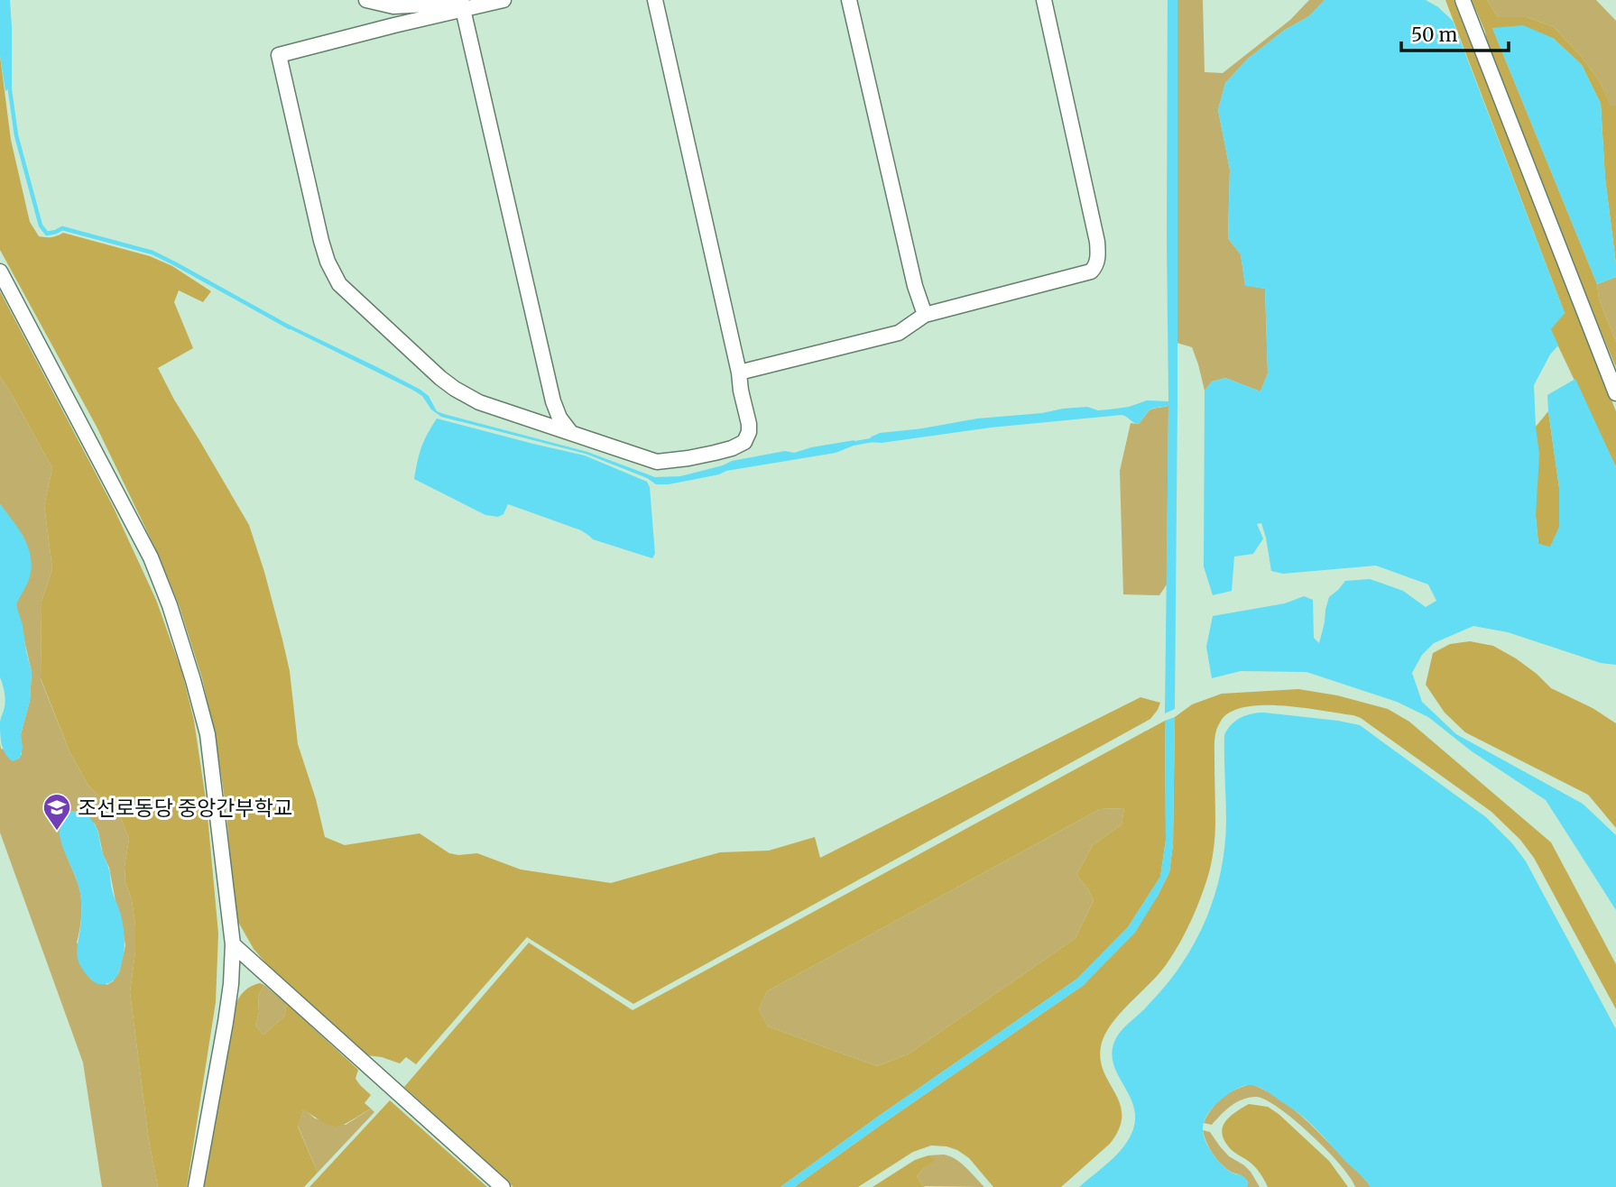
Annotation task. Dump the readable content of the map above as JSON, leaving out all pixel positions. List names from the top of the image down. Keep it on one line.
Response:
{"places":{"school or university":["조선로동당 중앙간부학교"]},"scale_bar":"50 m"}
